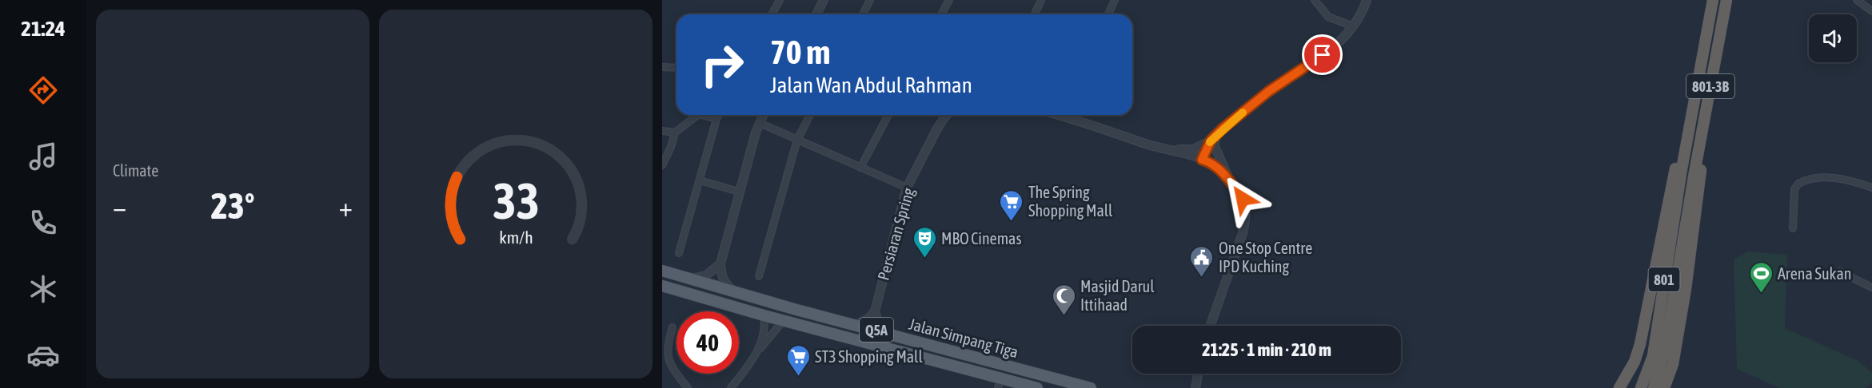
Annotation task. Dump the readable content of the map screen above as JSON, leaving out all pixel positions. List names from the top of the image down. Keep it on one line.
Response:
{"streets":{"highway":["801-3B","801"],"main road":["Q5A","Jalan Simpang Tiga"],"street":["Persiaran Spring"]},"crossings":[["801-3B","801"]],"places":{"supermarket":["The Spring Shopping Mall","ST3 Shopping Mall"],"theatre":["MBO Cinemas"],"public building":["One Stop Centre IPD Kuching"],"sports":["Arena Sukan"],"mosque":["Masjid Darul Ittihaad"]},"page":{"tabs":"21:24","tile":"Climate","turn":["70 m","Jalan Wan Abdul Rahman"],"heat":["−","23°","+"],"limit":"40","trip":"21:25 · 1 min · 210 m","gauge":["33","km/h"]}}
